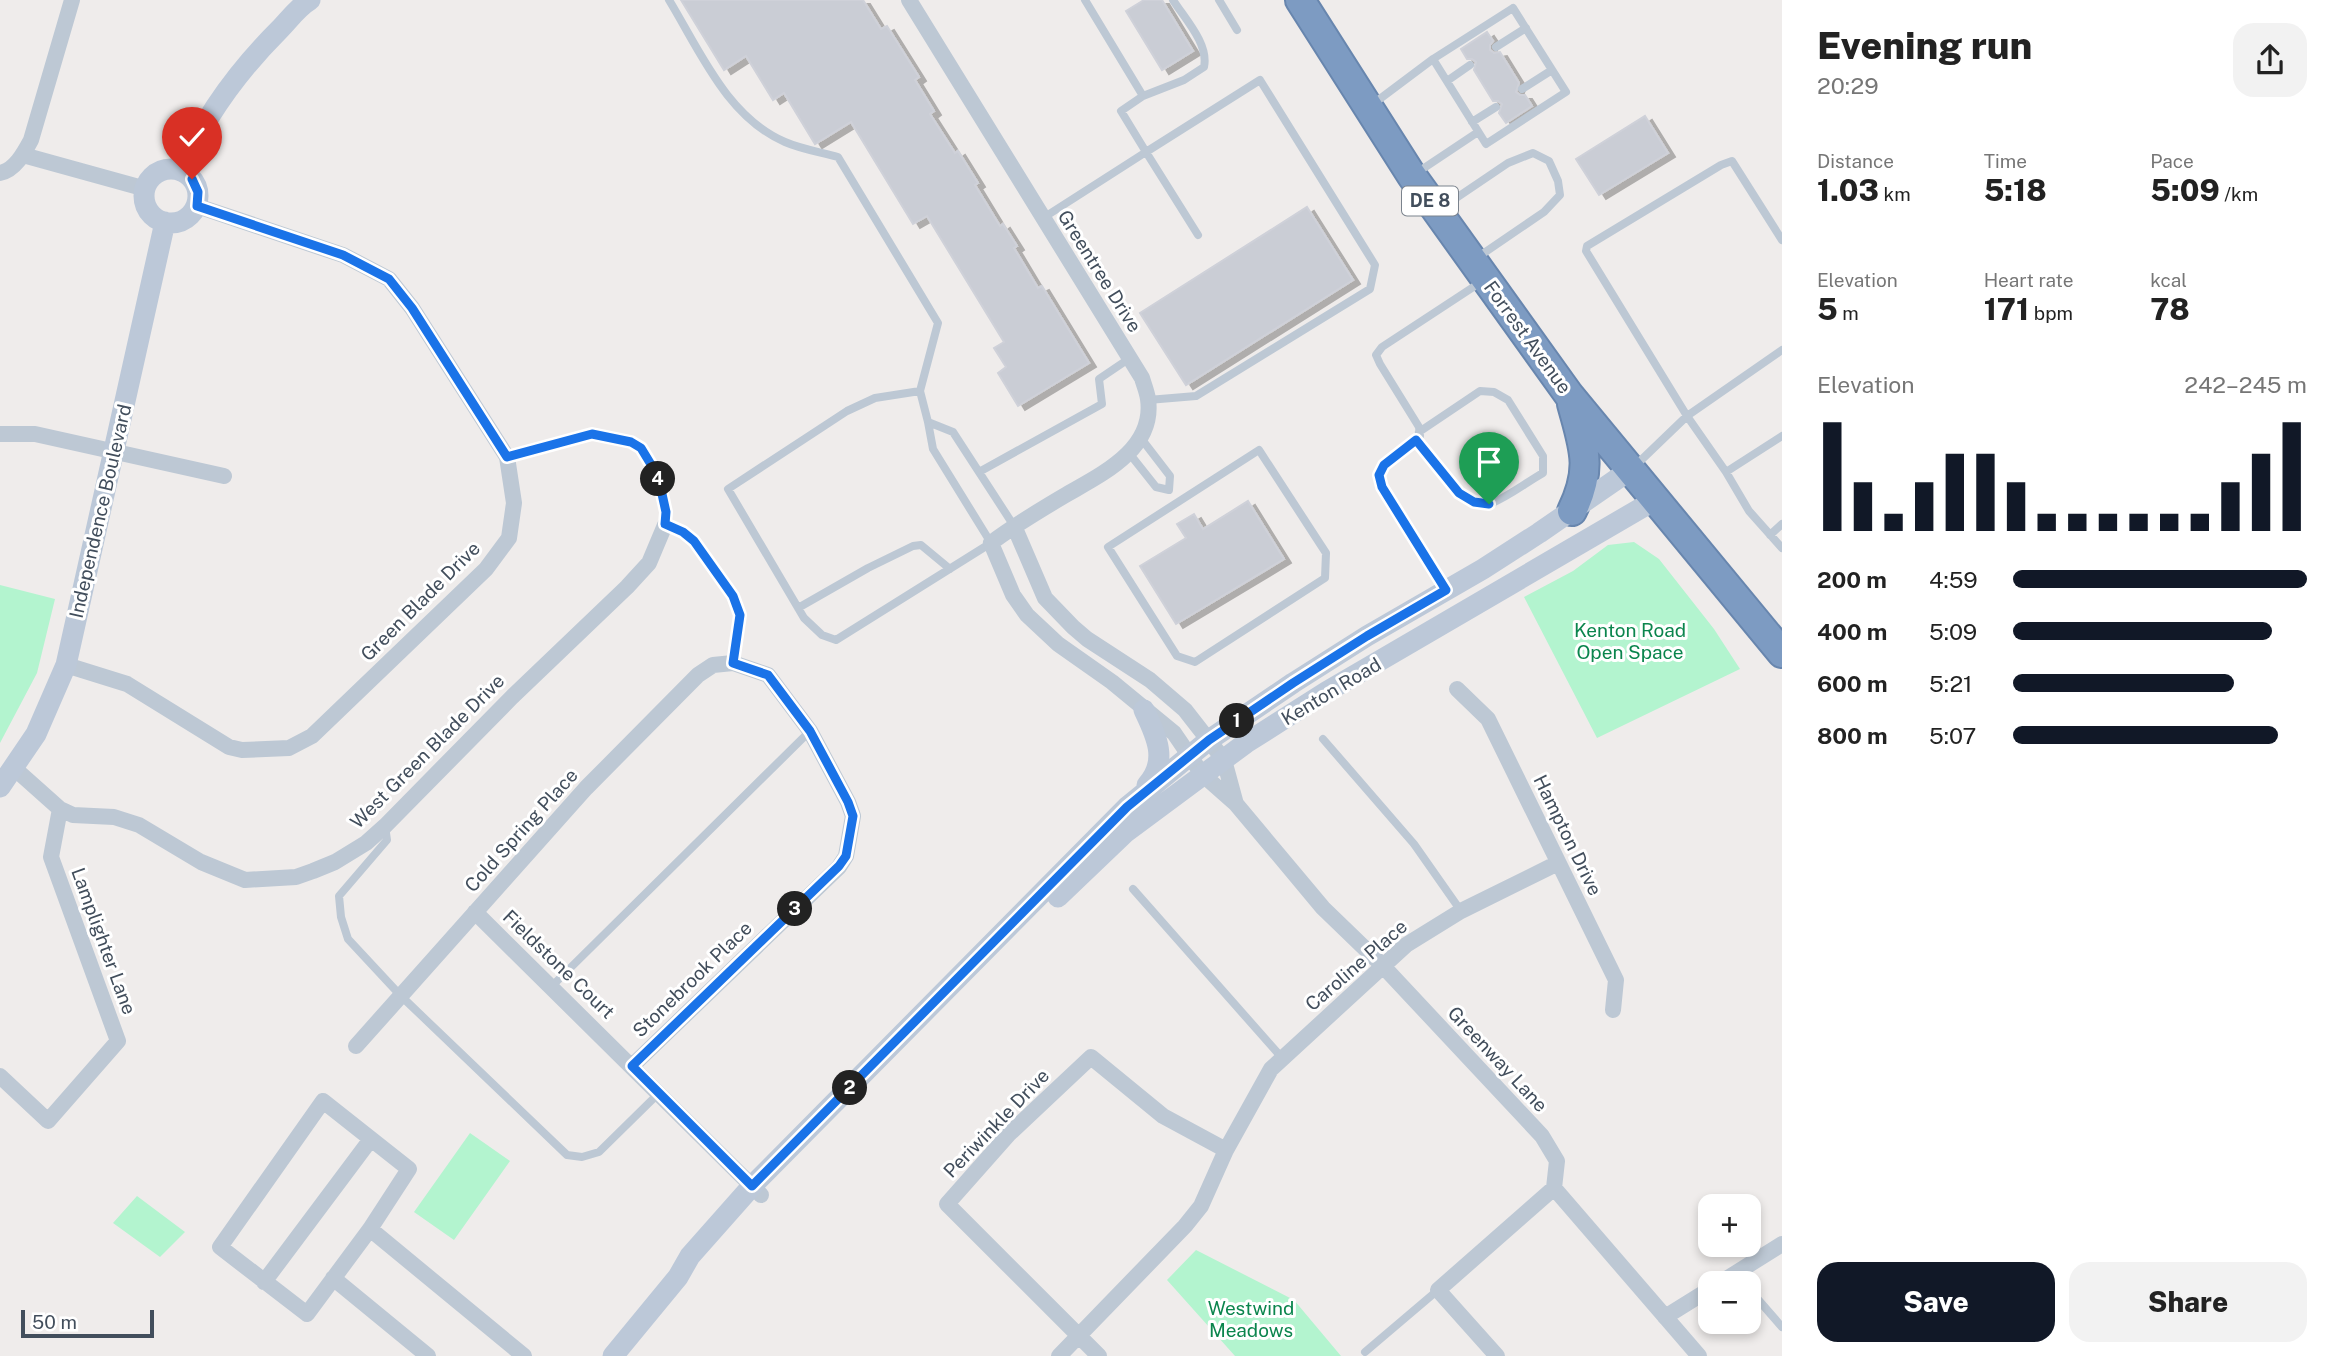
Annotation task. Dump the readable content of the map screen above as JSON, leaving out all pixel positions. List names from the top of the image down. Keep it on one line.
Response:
{"streets":{"highway":["DE 8","Forrest Avenue"],"main road":["Independence Boulevard","Kenton Road"],"street":["Greentree Drive","Green Blade Drive","West Green Blade Drive","Cold Spring Place","Hampton Drive","Lamplighter Lane","Fieldstone Court","Caroline Place","Stonebrook Place","Greenway Lane","Periwinkle Drive"]},"crossings":[["Forrest Avenue","Kenton Road"],["Independence Boulevard","Green Blade Drive"],["Independence Boulevard","West Green Blade Drive"],["Kenton Road","Fieldstone Court"],["Kenton Road","Greenway Lane"],["West Green Blade Drive","Lamplighter Lane"],["Cold Spring Place","Fieldstone Court"],["Cold Spring Place","Stonebrook Place"],["Hampton Drive","Caroline Place"],["Fieldstone Court","Stonebrook Place"],["Caroline Place","Greenway Lane"],["Caroline Place","Periwinkle Drive"]],"parks":["Kenton Road Open Space","Westwind Meadows"],"scale_bar":"50 m","page":{"heading":["Evening run","20:29"],"stats":[["Distance","1.03 km"],["Time","5:18"],["Pace","5:09 /km"],["Elevation","5 m"],["Heart rate","171 bpm"],["kcal","78"]],"chart":["Elevation","242–245 m"],"pins":["4","1","3","2"],"list":[{"name":"200 m","note":"4:59"},{"name":"400 m","note":"5:09"},{"name":"600 m","note":"5:21"},{"name":"800 m","note":"5:07"}],"map_buttons":["+","−"],"buttons":["Save","Share"],"scale":"50 m"}}
